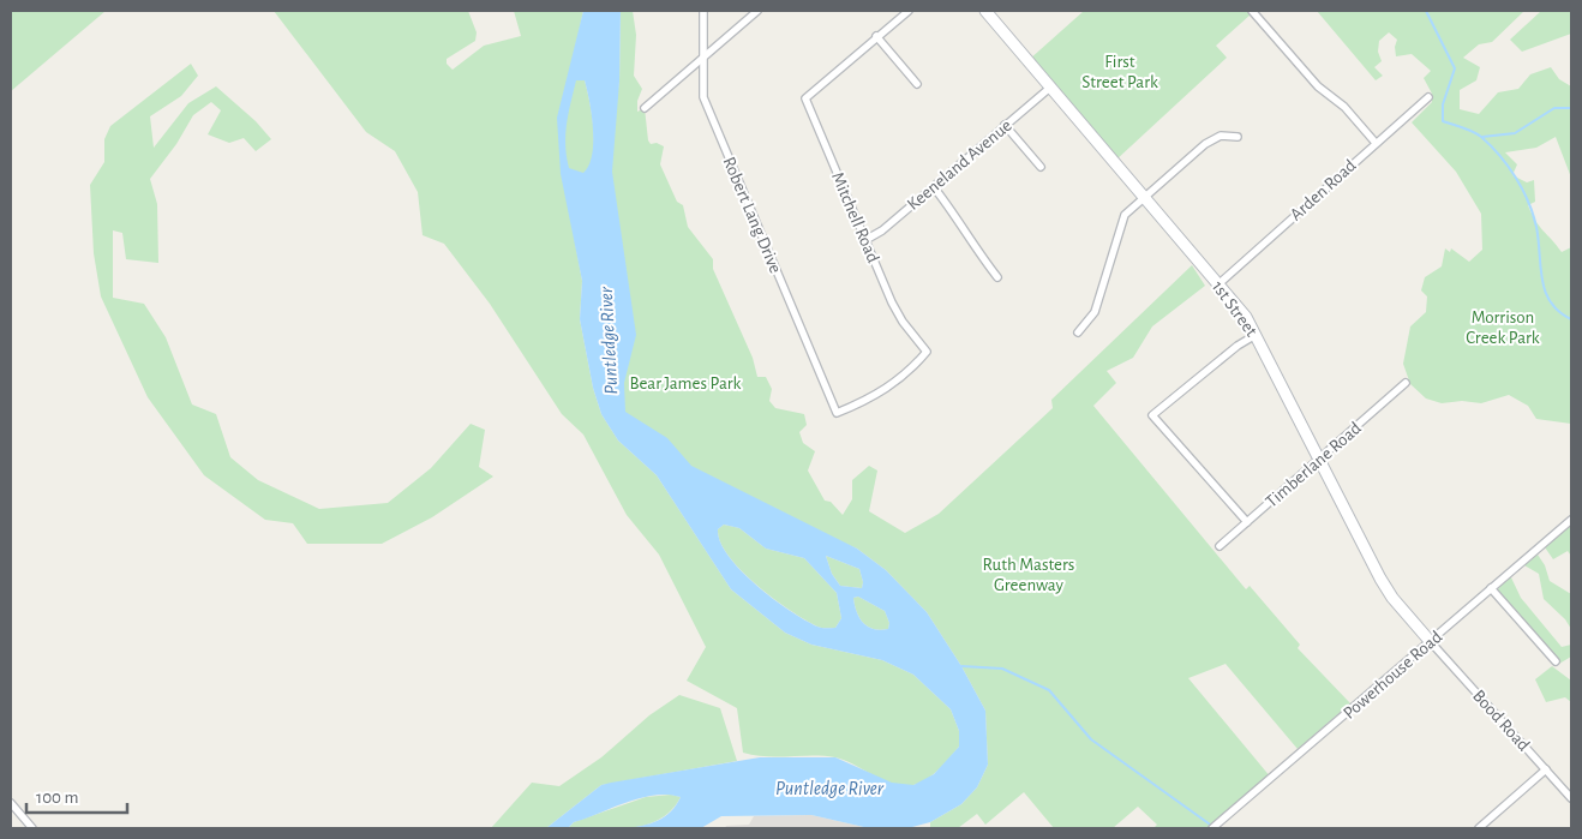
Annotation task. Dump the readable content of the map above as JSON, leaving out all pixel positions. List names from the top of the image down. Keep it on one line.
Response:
{"streets":{"street":["Keeneland Avenue","Arden Road","Robert Lang Drive","Mitchell Road","1st Street","Timberlane Road","Powerhouse Road","Bood Road"]},"crossings":[["Keeneland Avenue","Mitchell Road"],["Keeneland Avenue","1st Street"],["Arden Road","1st Street"],["Robert Lang Drive","Mitchell Road"],["1st Street","Timberlane Road"],["1st Street","Powerhouse Road"],["1st Street","Bood Road"],["Powerhouse Road","Bood Road"]],"water":["Puntledge River"],"parks":["First Street Park","Morrison Creek Park","Bear James Park","Ruth Masters Greenway"],"scale_bar":"100 m"}
